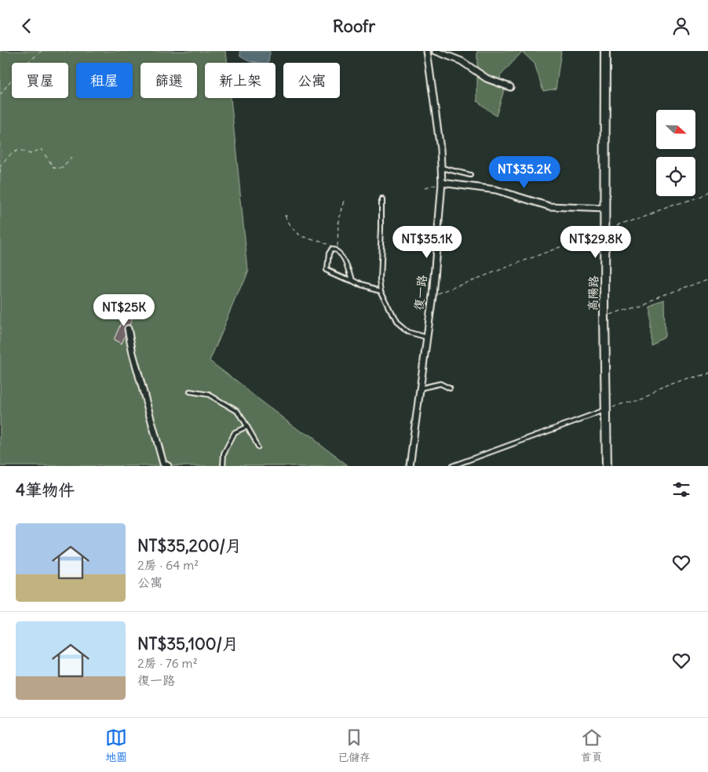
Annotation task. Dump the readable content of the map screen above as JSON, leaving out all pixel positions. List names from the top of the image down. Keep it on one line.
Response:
{"streets":{"street":["復一路","高陽路"]},"north":"right","page":{"header":"Roofr","chip":["買屋","租屋","篩選","新上架","公寓"],"price":["NT$35.2K","NT$35.1K","NT$29.8K","NT$25K"],"heading":"4筆物件","list":[{"name":"NT$35,200/月","note":"2房 · 64 m² · 公寓"},{"name":"NT$35,100/月","note":"2房 · 76 m² · 復一路"}],"tabs":["地圖","已儲存","首頁"]}}
